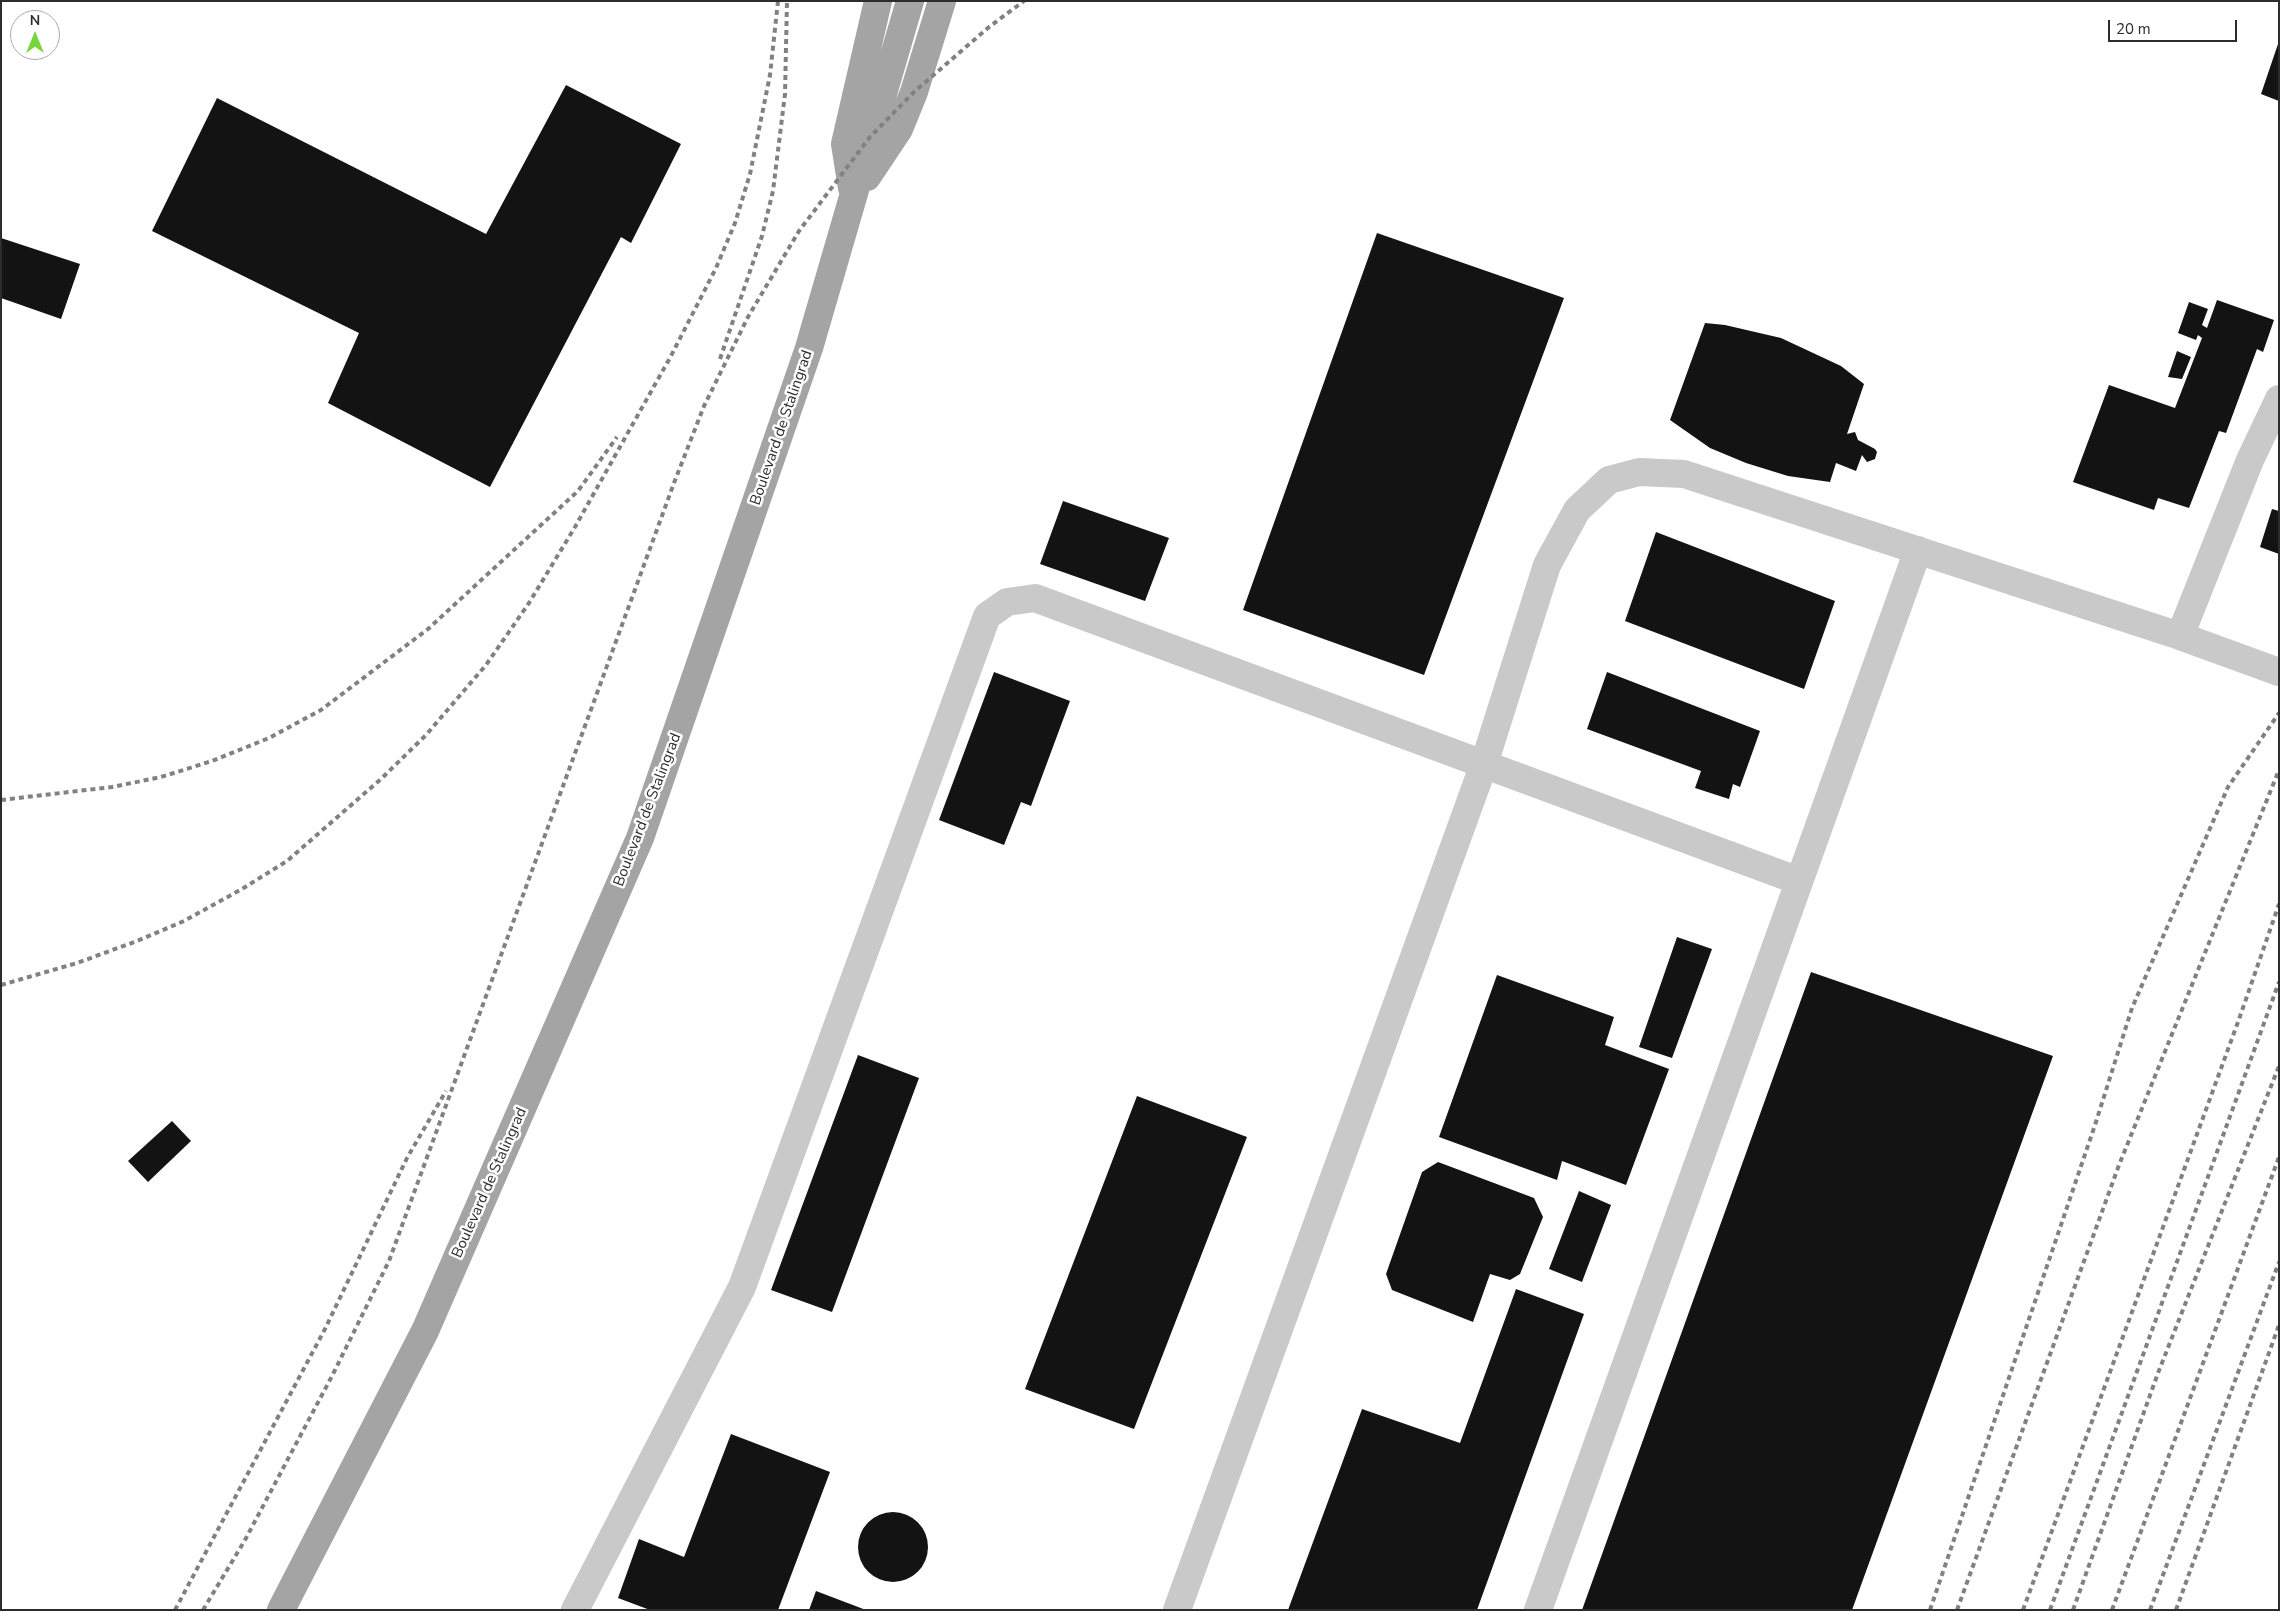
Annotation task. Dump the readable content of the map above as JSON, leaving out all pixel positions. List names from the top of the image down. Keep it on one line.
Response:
{"streets":{"main road":["Boulevard de Stalingrad"]},"scale_bar":"20 m","north":"top"}
